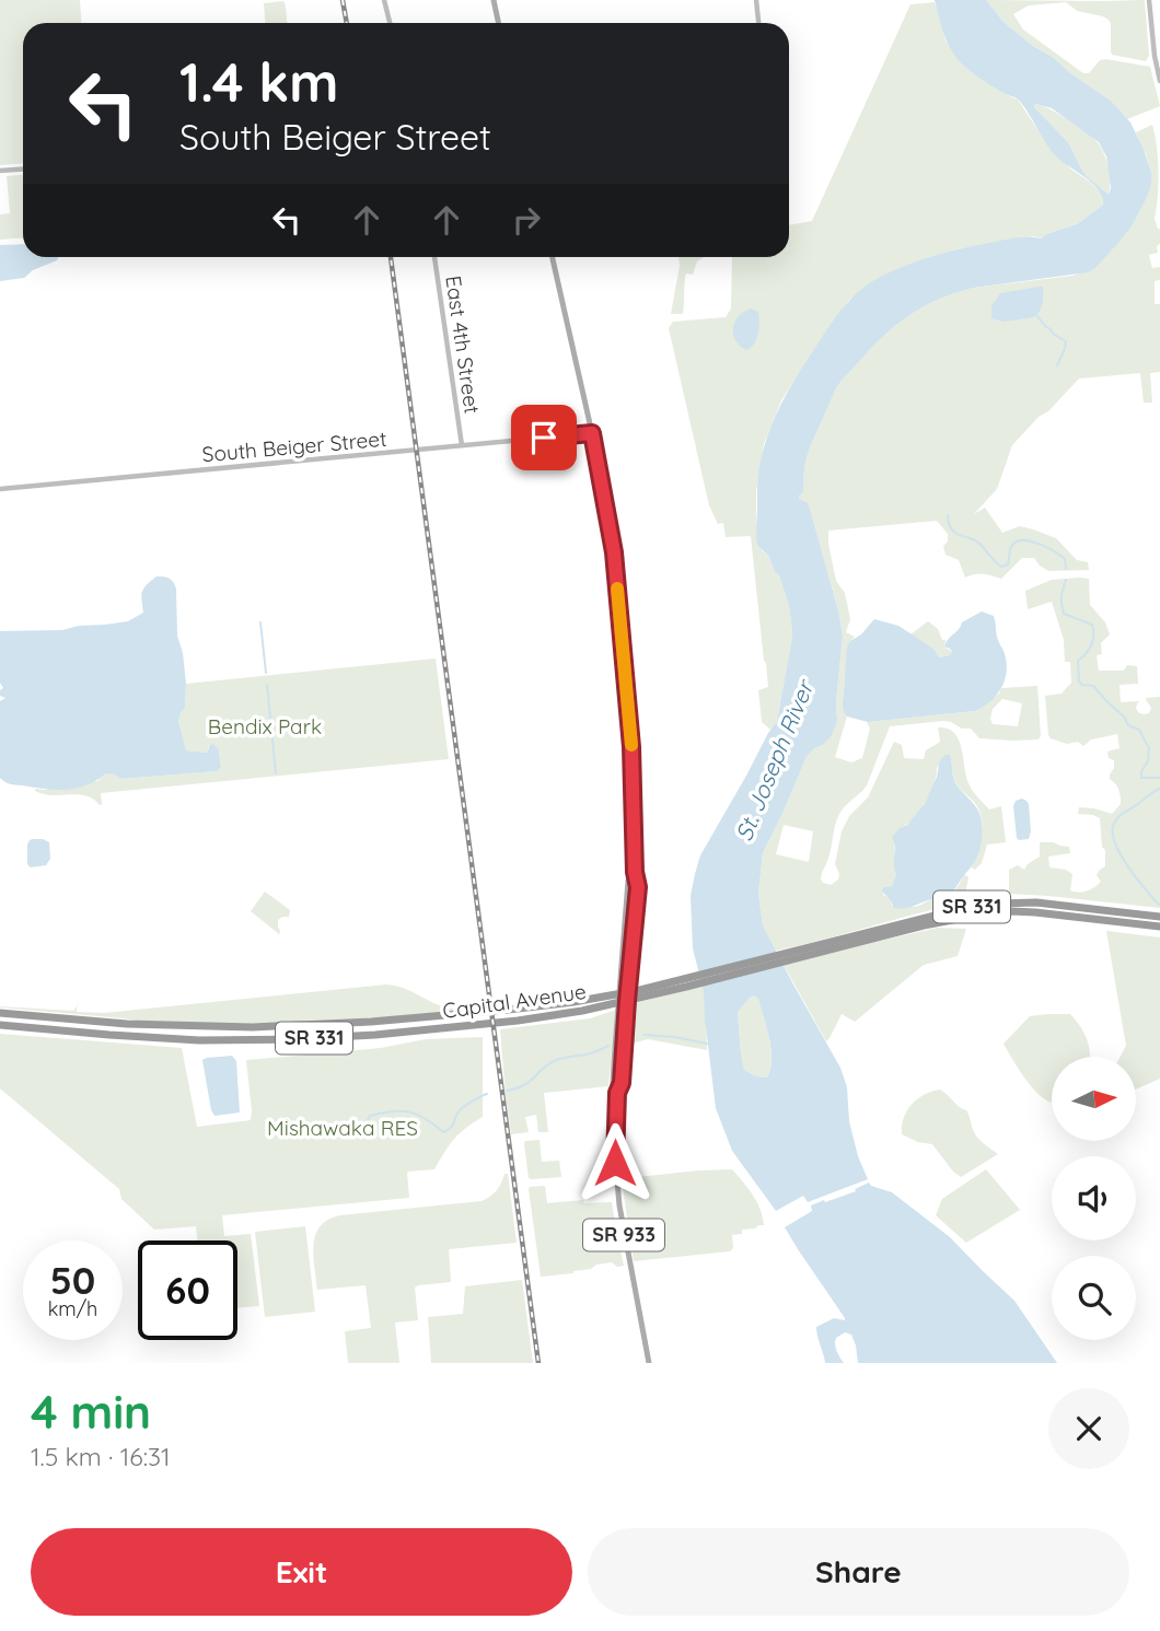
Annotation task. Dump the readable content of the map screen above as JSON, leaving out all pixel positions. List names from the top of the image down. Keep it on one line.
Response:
{"streets":{"highway":["SR 331","Capital Avenue"],"main road":["SR 933"],"street":["East 4th Street","South Beiger Street"]},"crossings":[["East 4th Street","South Beiger Street"],["South Beiger Street","SR 933"],["Capital Avenue","SR 933"]],"water":["St. Joseph River"],"parks":["Bendix Park","Mishawaka RES"],"north":"right","page":{"turn":["1.4 km","South Beiger Street"],"speed":"50 km/h","limit":"60","heading":["4 min","1.5 km · 16:31"],"buttons":["Exit","Share"]}}
